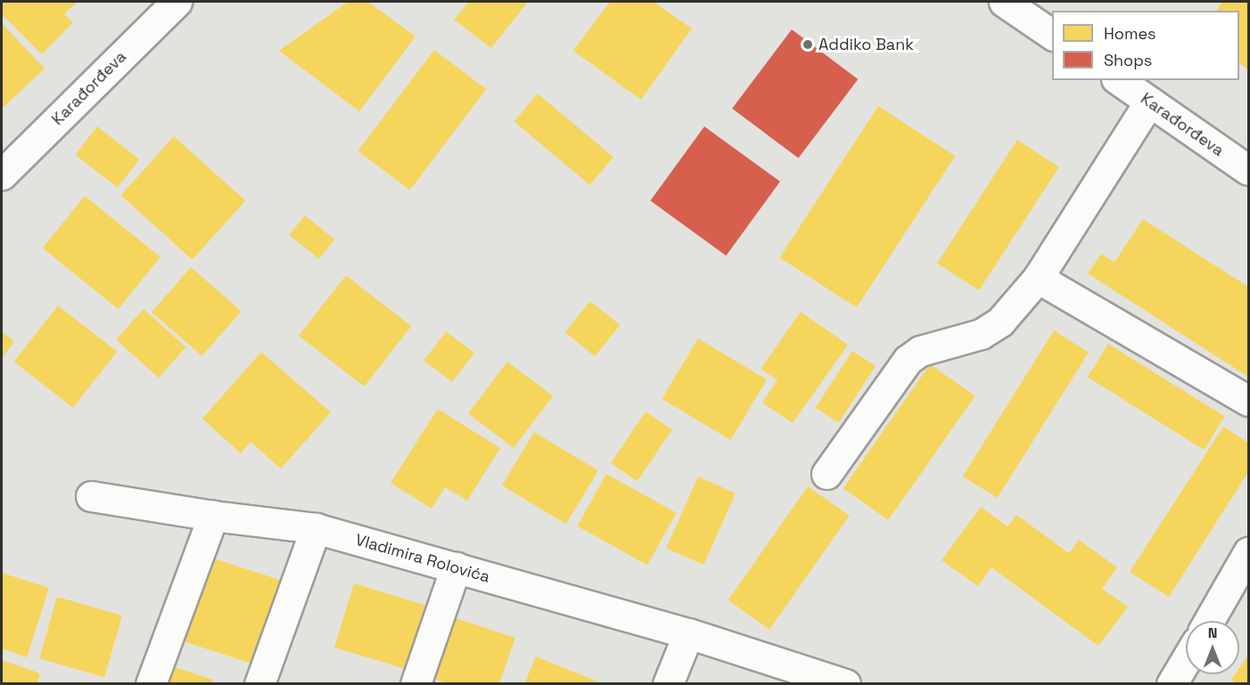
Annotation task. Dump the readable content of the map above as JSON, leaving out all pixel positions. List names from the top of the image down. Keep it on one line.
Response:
{"streets":{"street":["Karađorđeva","Vladimira Rolovića"]},"places":["Addiko Bank"],"legend":["Homes","Shops"],"north":"top"}
